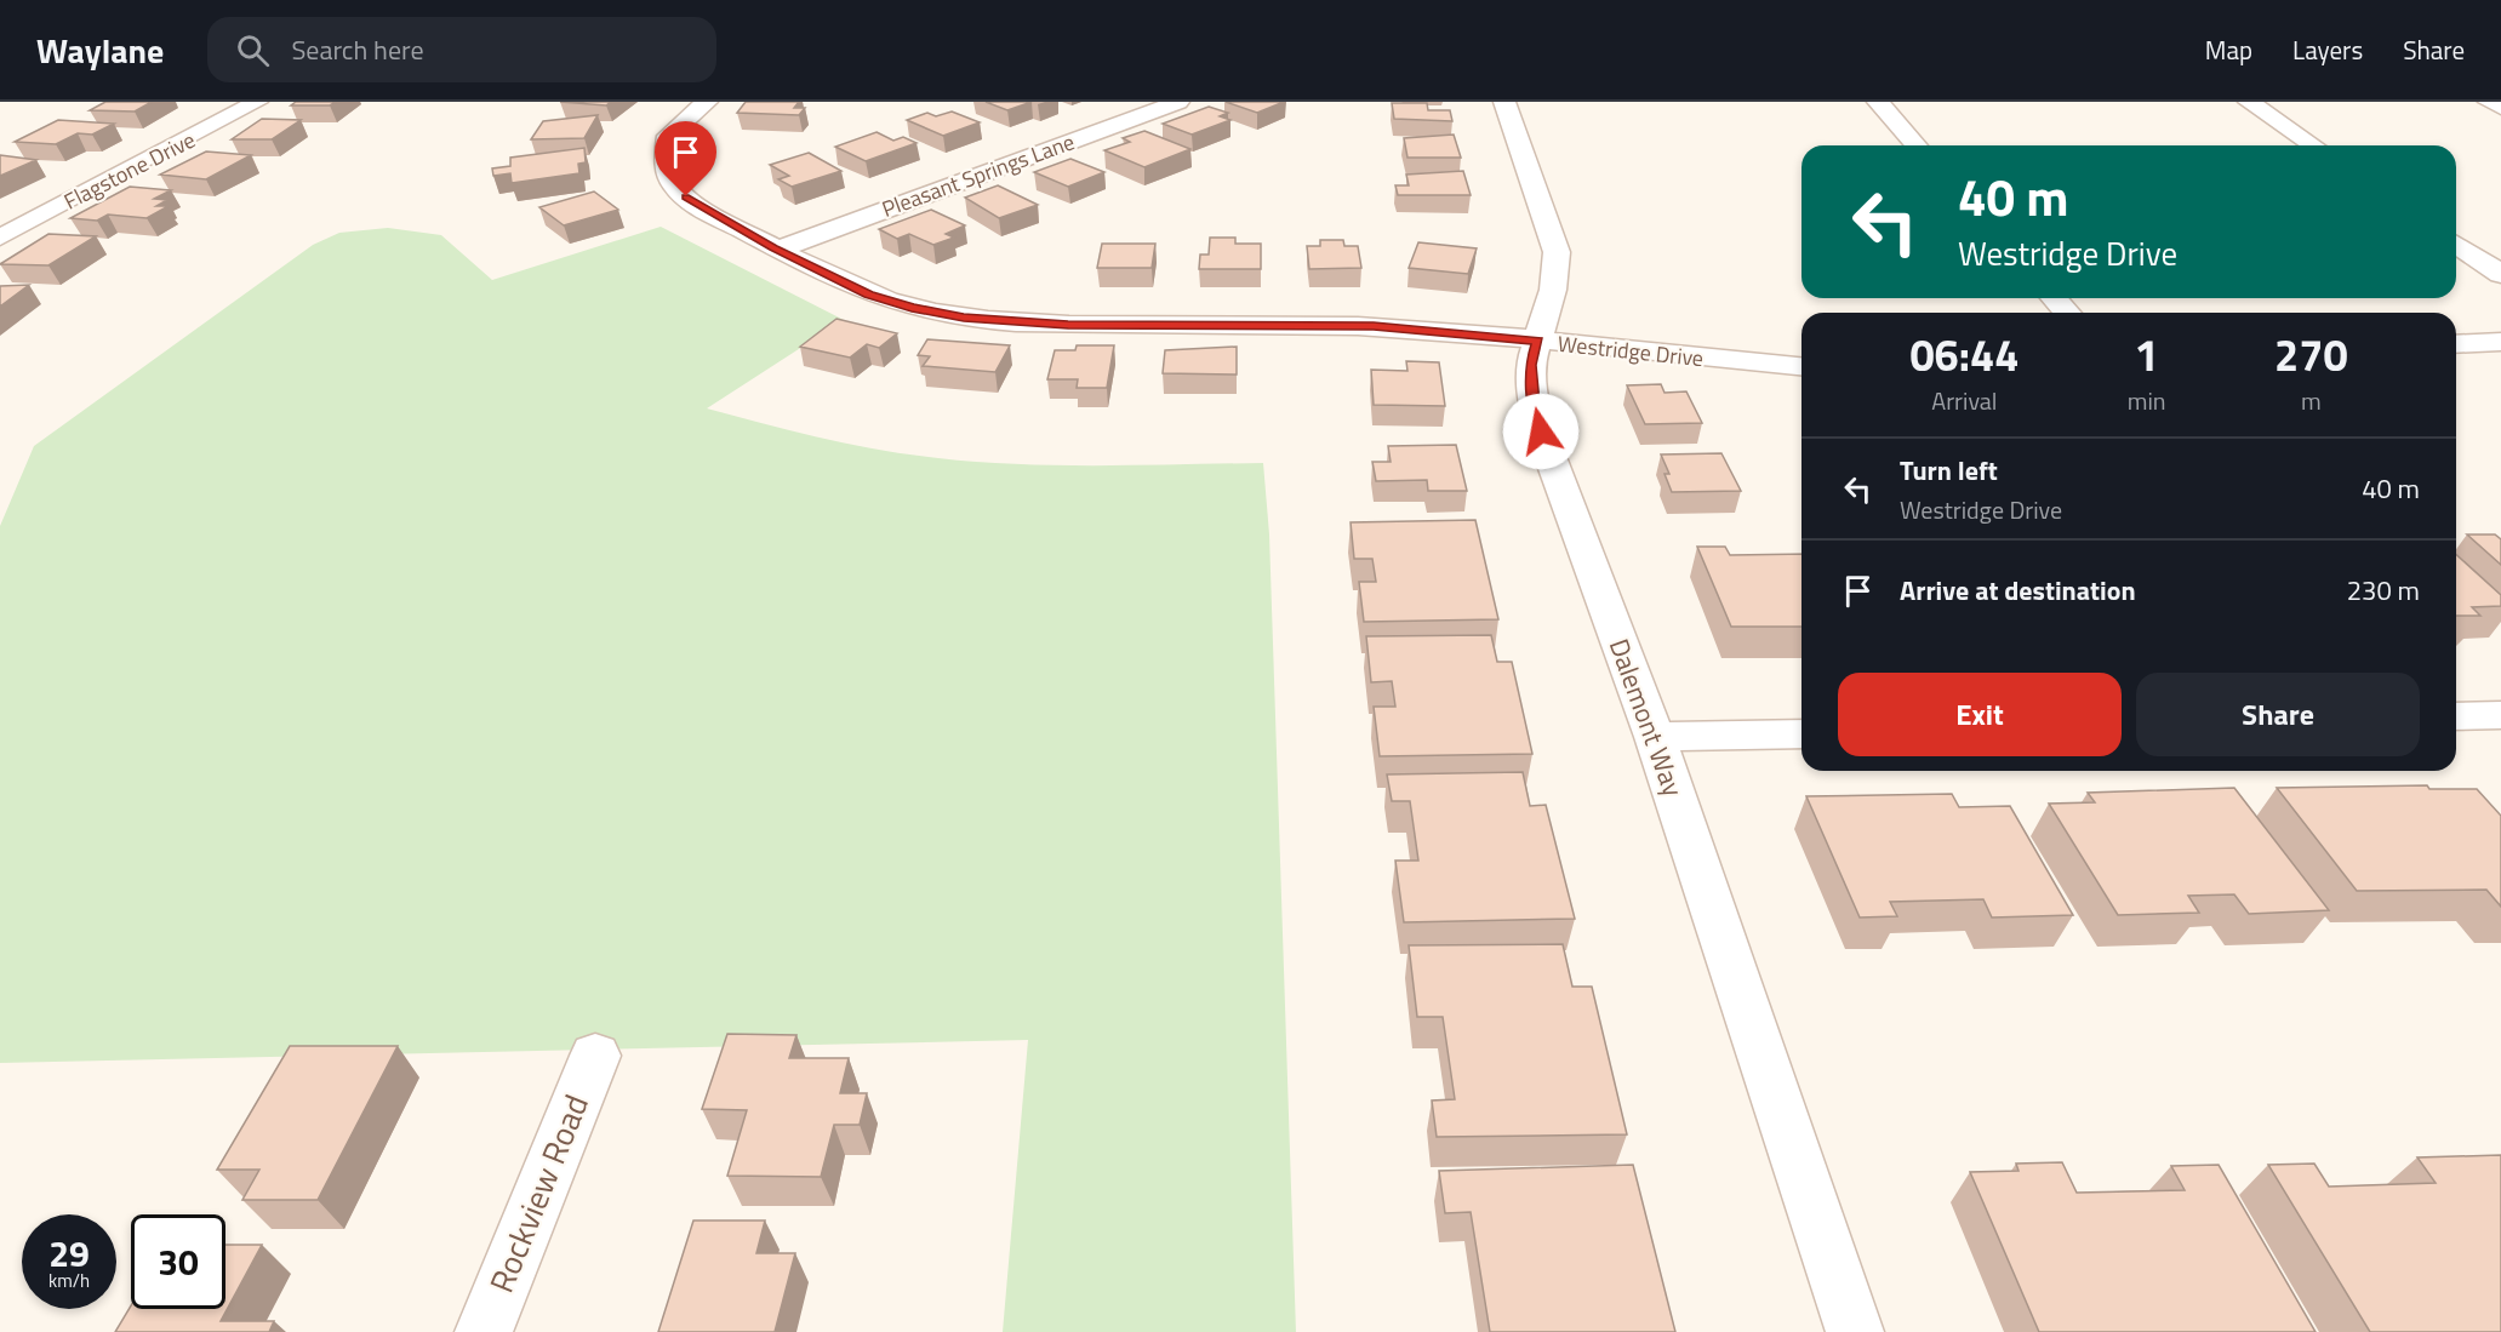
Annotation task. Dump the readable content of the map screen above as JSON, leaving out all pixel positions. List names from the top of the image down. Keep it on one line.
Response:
{"streets":{"street":["Flagstone Drive","Pleasant Springs Lane","Westridge Drive","Dalemont Way","Rockview Road"]},"crossings":[["Pleasant Springs Lane","Westridge Drive"],["Westridge Drive","Dalemont Way"]],"page":{"header":"Waylane","search":"Search here","nav":["Map","Layers","Share"],"turn":["40 m","Westridge Drive"],"eta":["06:44","Arrival","1","min","270","m"],"list":[{"name":"Turn left","note":"Westridge Drive","value":"40 m"},{"name":"Arrive at destination","value":"230 m"}],"buttons":["Exit","Share"],"speed":"29 km/h","limit":"30"}}
